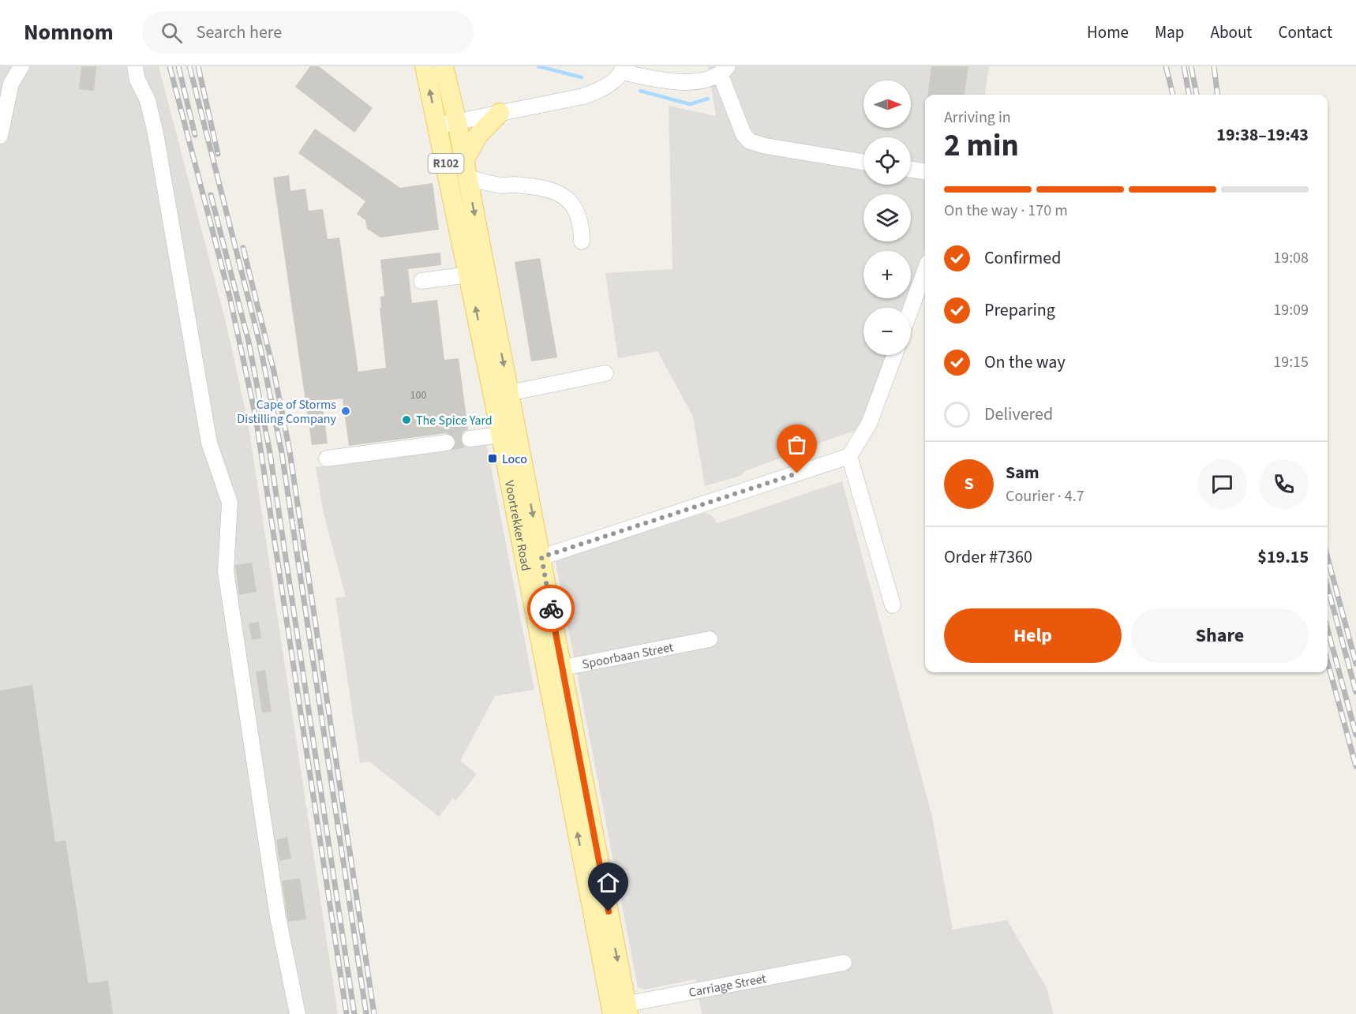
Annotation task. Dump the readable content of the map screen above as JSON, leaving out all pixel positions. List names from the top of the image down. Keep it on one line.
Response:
{"streets":{"main road":["R102","Voortrekker Road"],"lane":["Spoorbaan Street","Carriage Street"]},"crossings":[["Voortrekker Road","Spoorbaan Street"],["Voortrekker Road","Carriage Street"]],"places":{"other":["Cape of Storms Distilling Company","The Spice Yard"],"transit":["Loco"]},"house_numbers":["100"],"north":"right","page":{"header":"Nomnom","search":"Search here","nav":["Home","Map","About","Contact"],"map_buttons":["+","−"],"heading":["2 min","Arriving in","19:38–19:43"],"panel":["Sam","Courier · 4.7","Order #7360","$19.15"],"bar":"On the way · 170 m","list":[["Confirmed","19:08"],["Preparing","19:09"],["On the way","19:15"],"Delivered"],"round":"S","buttons":["Help","Share"]}}
